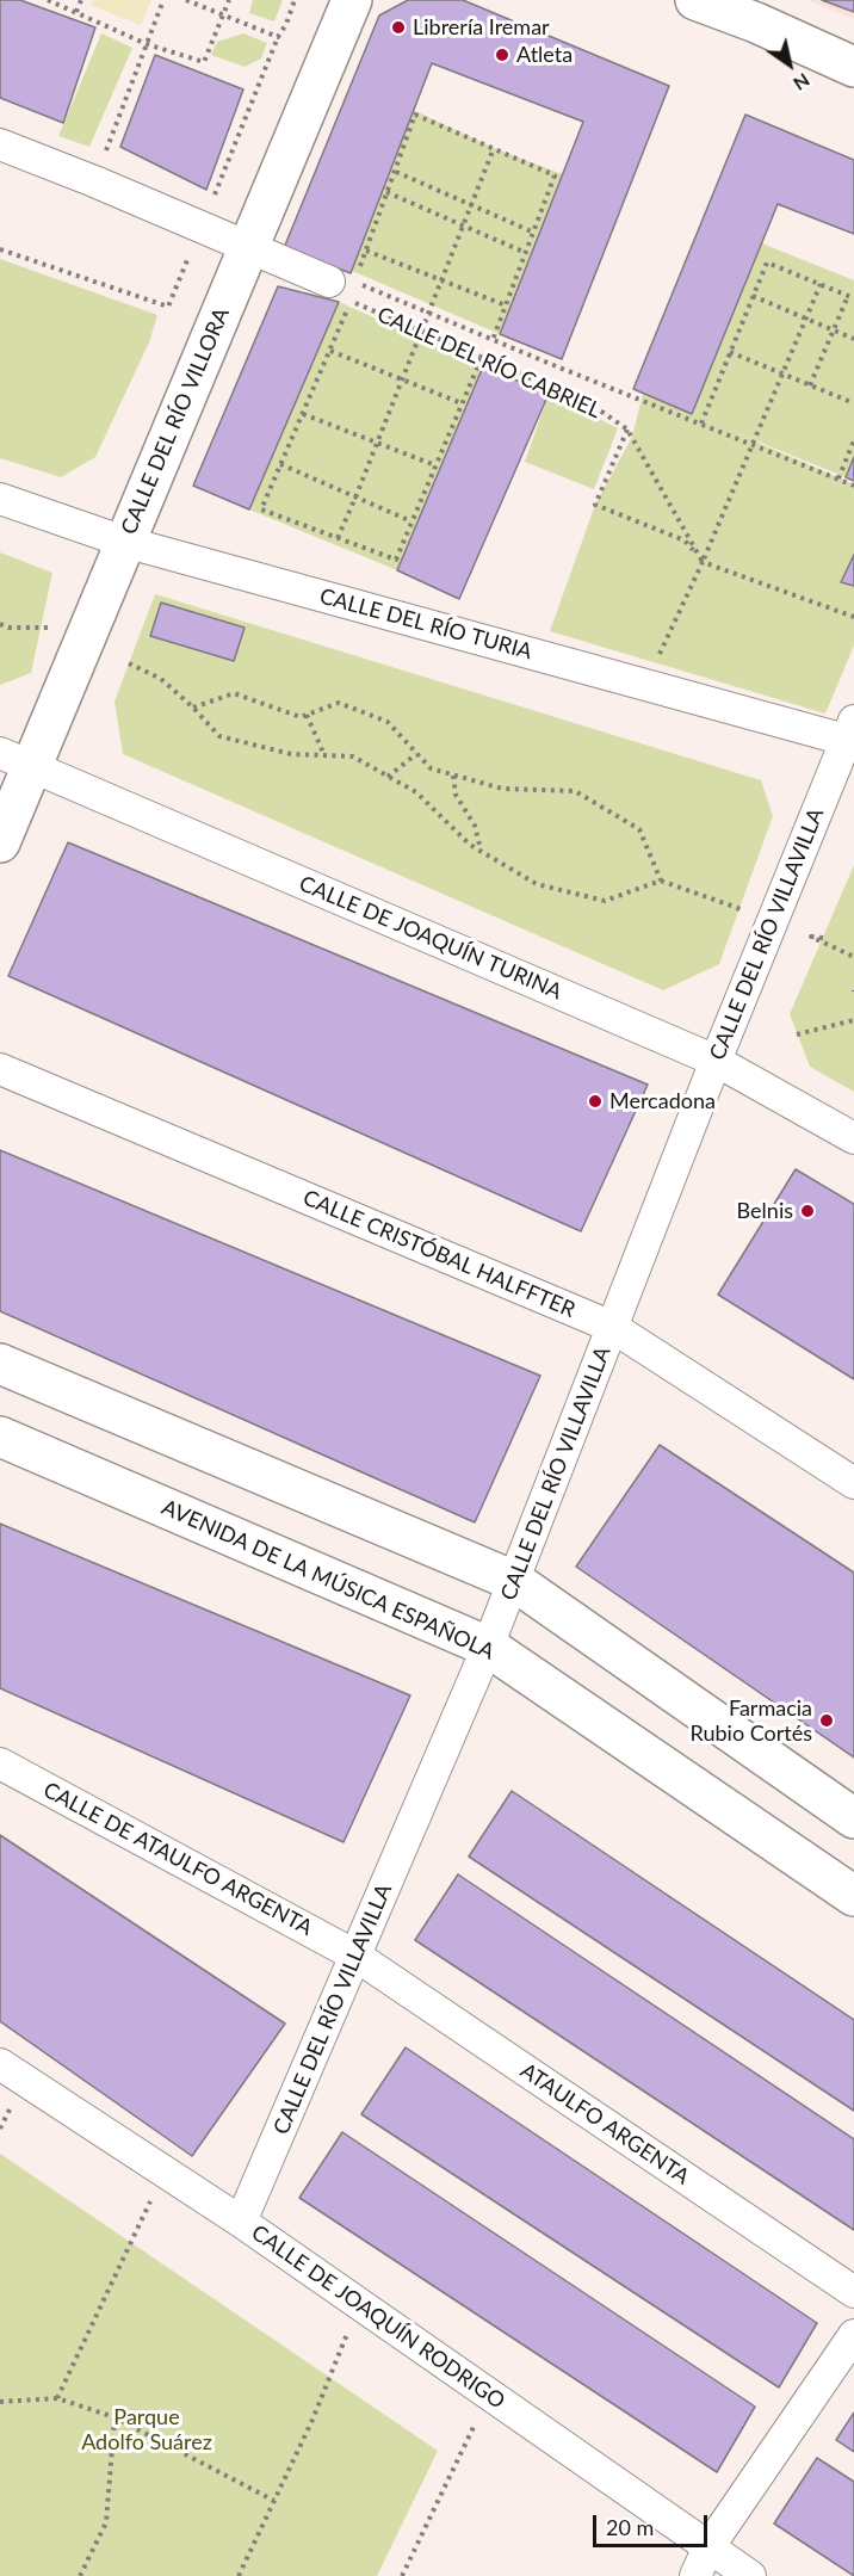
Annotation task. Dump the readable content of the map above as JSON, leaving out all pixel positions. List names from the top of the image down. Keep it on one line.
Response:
{"streets":{"street":["CALLE DEL RÍO VILLORA","CALLE DEL RÍO TURIA","CALLE DEL RÍO VILLAVILLA","CALLE DE JOAQUÍN TURINA","CALLE CRISTÓBAL HALFFTER","AVENIDA DE LA MÚSICA ESPAÑOLA","CALLE DE ATAULFO ARGENTA","ATAULFO ARGENTA","CALLE DE JOAQUÍN RODRIGO"],"path":["CALLE DEL RÍO CABRIEL"]},"crossings":[["CALLE DEL RÍO VILLORA","CALLE DEL RÍO TURIA"],["CALLE DEL RÍO VILLORA","CALLE DE JOAQUÍN TURINA"],["CALLE DEL RÍO TURIA","CALLE DEL RÍO VILLAVILLA"],["CALLE DEL RÍO VILLAVILLA","CALLE DE JOAQUÍN TURINA"],["CALLE DEL RÍO VILLAVILLA","CALLE CRISTÓBAL HALFFTER"],["CALLE DEL RÍO VILLAVILLA","AVENIDA DE LA MÚSICA ESPAÑOLA"],["CALLE DEL RÍO VILLAVILLA","CALLE DE ATAULFO ARGENTA"],["CALLE DEL RÍO VILLAVILLA","ATAULFO ARGENTA"],["CALLE DEL RÍO VILLAVILLA","CALLE DE JOAQUÍN RODRIGO"],["CALLE DE ATAULFO ARGENTA","ATAULFO ARGENTA"]],"parks":["Parque Adolfo Suárez"],"places":["Librería Iremar","Atleta","Mercadona","Belnis","Farmacia Rubio Cortés"],"scale_bar":"20 m","north":"bottom right"}
